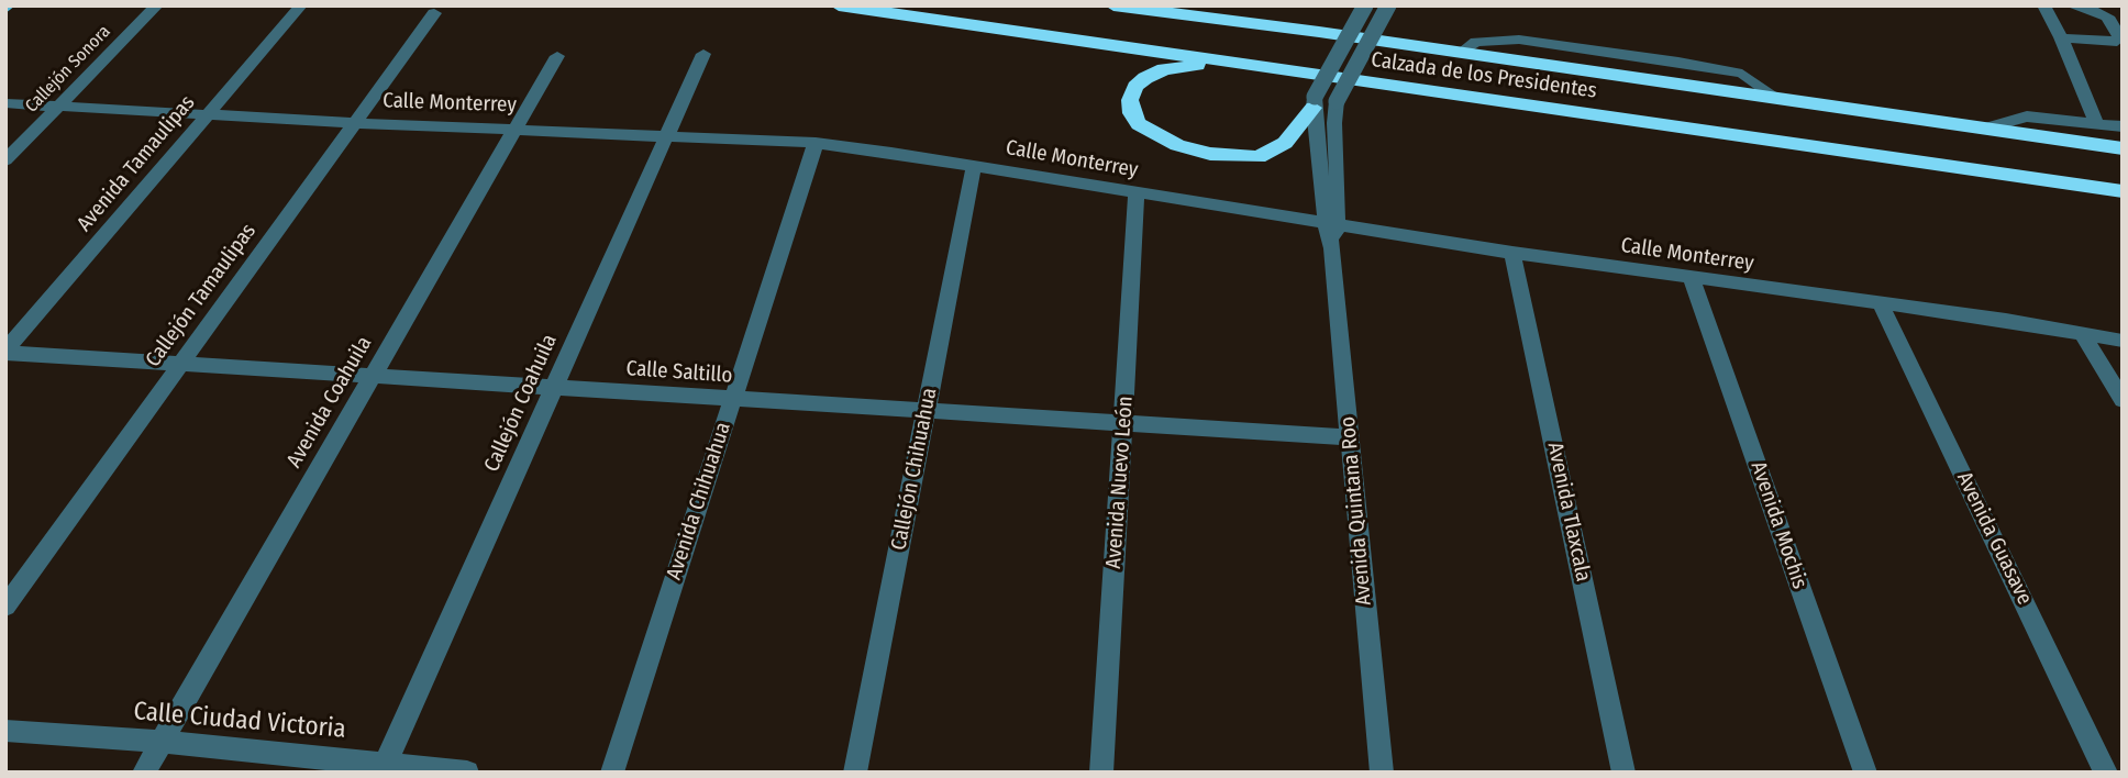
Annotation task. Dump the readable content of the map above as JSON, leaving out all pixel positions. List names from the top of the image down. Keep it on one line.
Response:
{"streets":{"highway":["Calzada de los Presidentes"],"street":["Callejón Sonora","Calle Monterrey","Avenida Tamaulipas","Callejón Tamaulipas","Calle Saltillo","Avenida Coahuila","Callejón Coahuila","Callejón Chihuahua","Avenida Nuevo León","Avenida Chihuahua","Avenida Quintana Roo","Avenida Tlaxcala","Avenida Mochis","Avenida Guasave","Calle Ciudad Victoria"]},"crossings":[["Callejón Sonora","Calle Monterrey"],["Calle Monterrey","Avenida Tamaulipas"],["Calle Monterrey","Callejón Tamaulipas"],["Calle Monterrey","Avenida Coahuila"],["Calle Monterrey","Callejón Coahuila"],["Calle Monterrey","Callejón Chihuahua"],["Calle Monterrey","Avenida Nuevo León"],["Calle Monterrey","Avenida Chihuahua"],["Calle Monterrey","Avenida Quintana Roo"],["Calle Monterrey","Avenida Tlaxcala"],["Calle Monterrey","Avenida Mochis"],["Calle Monterrey","Avenida Guasave"],["Avenida Tamaulipas","Calle Saltillo"],["Callejón Tamaulipas","Calle Saltillo"],["Calle Saltillo","Avenida Coahuila"],["Calle Saltillo","Callejón Coahuila"],["Calle Saltillo","Callejón Chihuahua"],["Calle Saltillo","Avenida Nuevo León"],["Calle Saltillo","Avenida Chihuahua"],["Calle Saltillo","Avenida Quintana Roo"],["Avenida Coahuila","Calle Ciudad Victoria"],["Callejón Coahuila","Calle Ciudad Victoria"]]}
